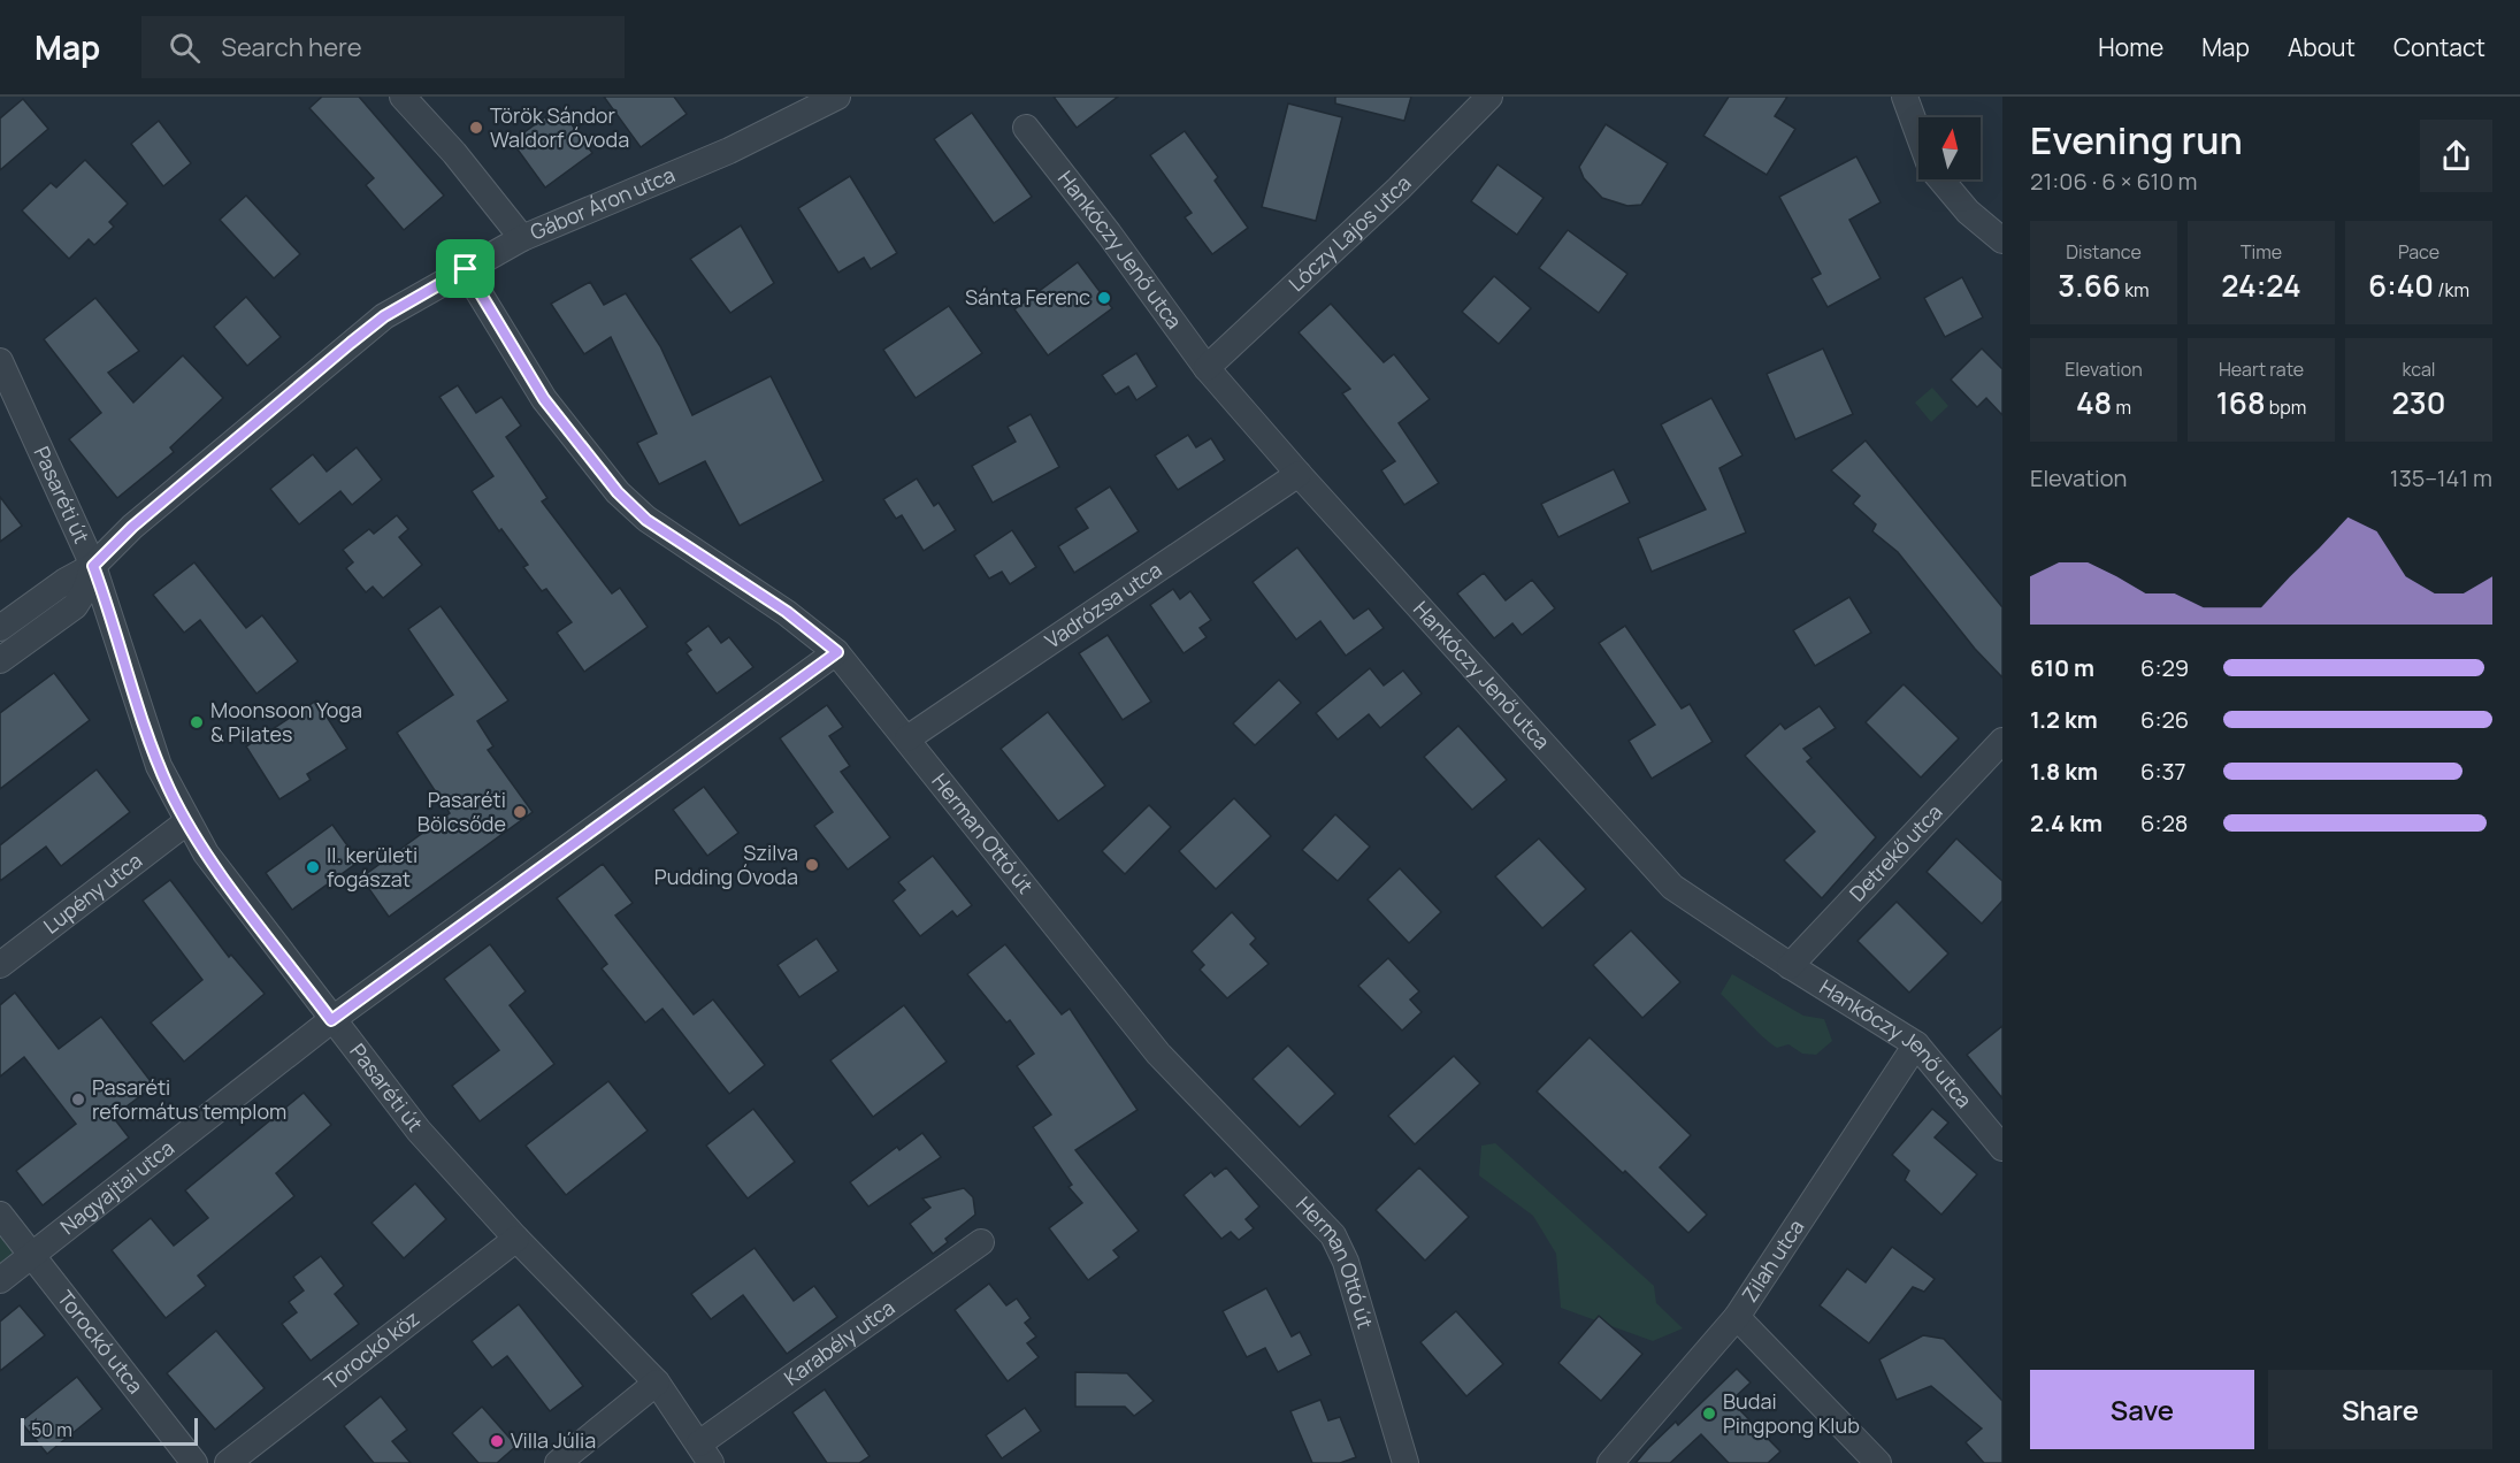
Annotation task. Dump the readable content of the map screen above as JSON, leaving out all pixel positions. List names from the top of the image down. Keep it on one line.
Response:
{"streets":{"street":["Gábor Áron utca","Lóczy Lajos utca","Hankóczy Jenő utca","Pasaréti út","Vadrózsa utca","Herman Ottó út","Detrekő utca","Lupény utca","Nagyajtai utca","Zilah utca","Torockó utca","Karabély utca","Torockó köz"]},"crossings":[["Gábor Áron utca","Pasaréti út"],["Gábor Áron utca","Herman Ottó út"],["Lóczy Lajos utca","Hankóczy Jenő utca"],["Hankóczy Jenő utca","Vadrózsa utca"],["Hankóczy Jenő utca","Detrekő utca"],["Hankóczy Jenő utca","Zilah utca"],["Pasaréti út","Lupény utca"],["Pasaréti út","Nagyajtai utca"],["Pasaréti út","Karabély utca"],["Pasaréti út","Torockó köz"],["Vadrózsa utca","Herman Ottó út"],["Herman Ottó út","Nagyajtai utca"],["Nagyajtai utca","Torockó utca"]],"places":["Török Sándor Waldorf Óvoda","Sánta Ferenc","Moonsoon Yoga & Pilates","Pasaréti Bölcsőde","Szilva Pudding Óvoda","II. kerületi fogászat","Pasaréti református templom","Budai Pingpong Klub","Villa Júlia"],"scale_bar":"50 m","north":"top","page":{"header":"Map","search":"Search here","nav":["Home","Map","About","Contact"],"heading":["Evening run","21:06 · 6 × 610 m"],"stats":[["Distance","3.66 km"],["Time","24:24"],["Pace","6:40 /km"],["Elevation","48 m"],["Heart rate","168 bpm"],["kcal","230"]],"chart":["Elevation","135–141 m"],"list":[{"name":"610 m","note":"6:29"},{"name":"1.2 km","note":"6:26"},{"name":"1.8 km","note":"6:37"},{"name":"2.4 km","note":"6:28"}],"buttons":["Save","Share"],"scale":"50 m"}}
